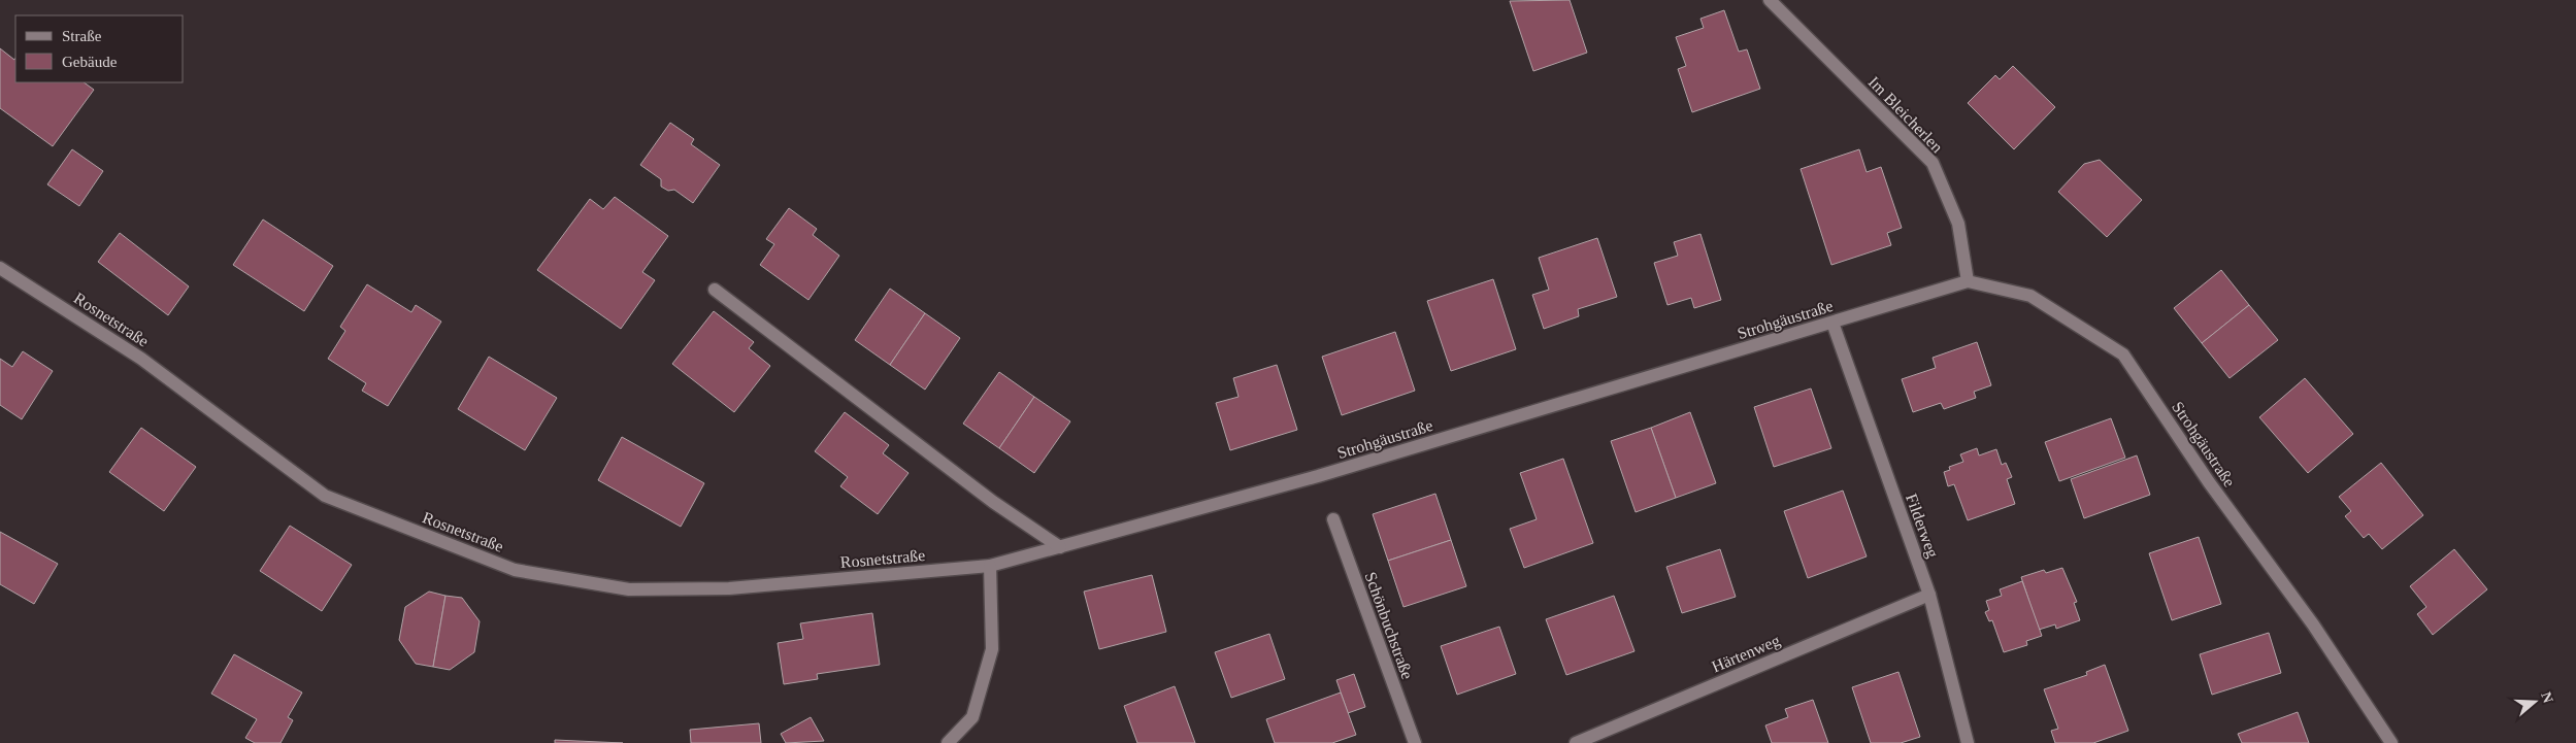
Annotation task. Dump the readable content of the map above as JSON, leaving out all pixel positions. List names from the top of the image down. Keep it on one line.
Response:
{"streets":{"street":["Im Bleicherlen","Rosnetstraße","Strohgäustraße","Filderweg","Schönbuchstraße","Härtenweg"]},"crossings":[["Im Bleicherlen","Strohgäustraße"],["Rosnetstraße","Strohgäustraße"],["Strohgäustraße","Filderweg"],["Filderweg","Härtenweg"]],"legend":["Straße","Gebäude"],"north":"right"}
